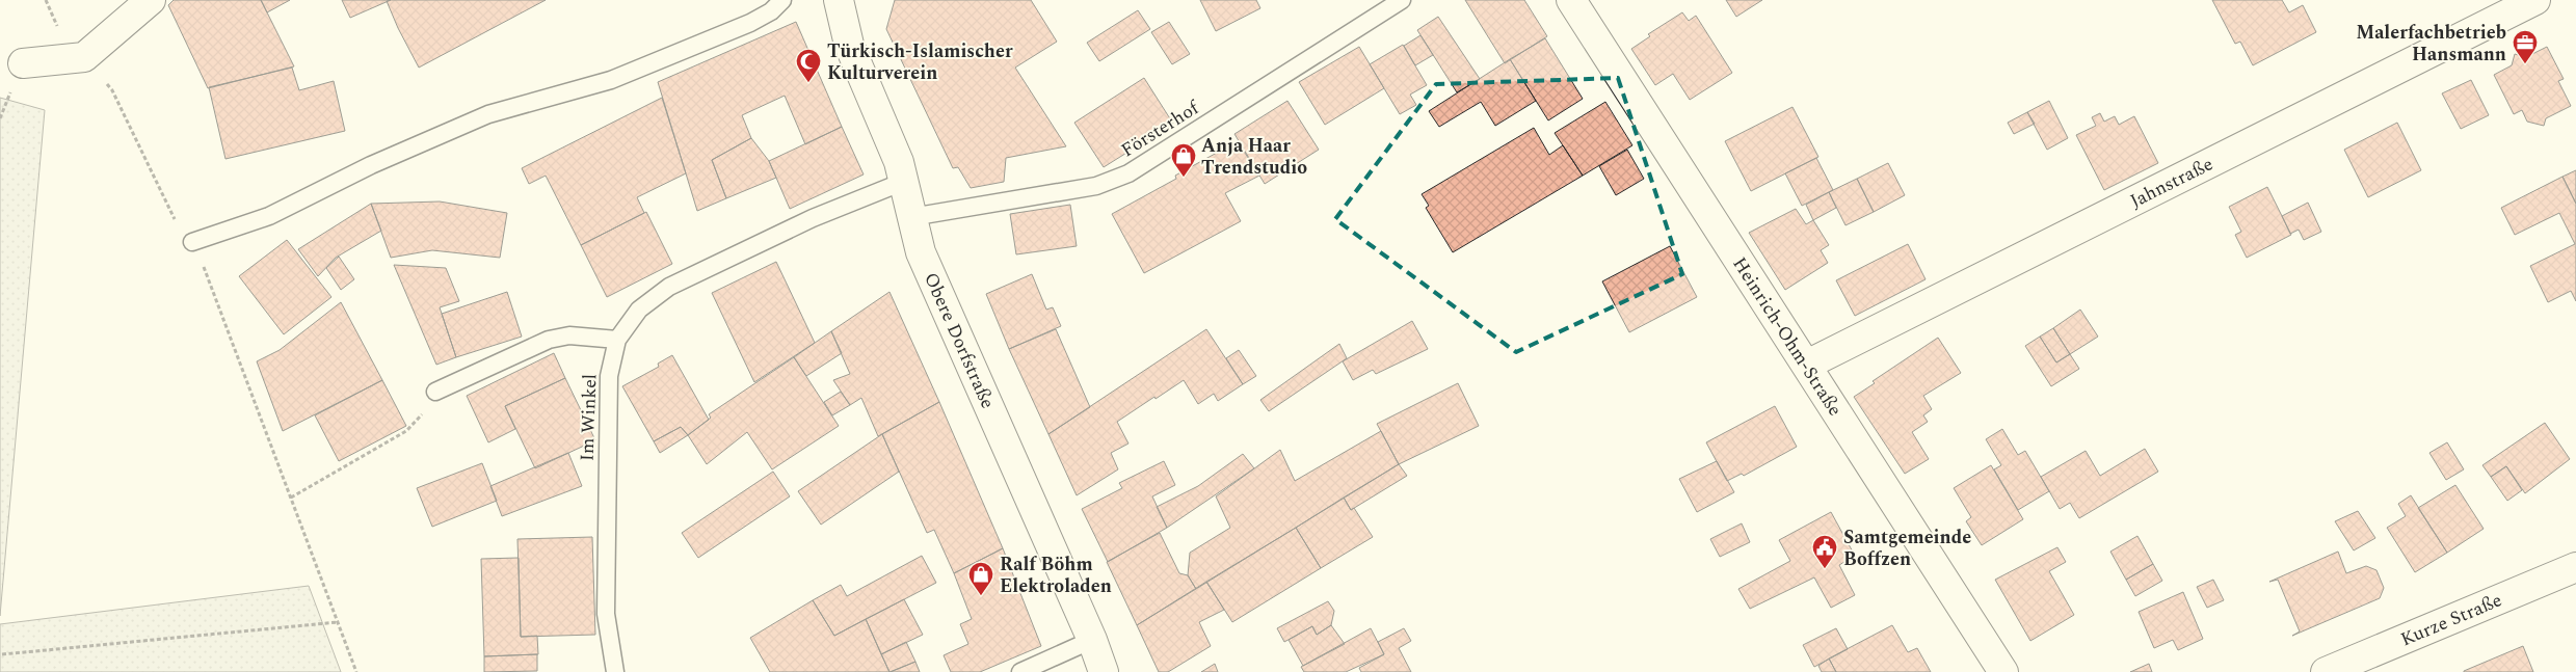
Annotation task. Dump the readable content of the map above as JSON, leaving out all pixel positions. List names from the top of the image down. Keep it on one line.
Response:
{"streets":{"street":["Jahnstraße","Heinrich-Ohm-Straße","Obere Dorfstraße","Kurze Straße"],"lane":["Försterhof","Im Winkel"]},"crossings":[["Försterhof","Obere Dorfstraße"],["Jahnstraße","Heinrich-Ohm-Straße"],["Obere Dorfstraße","Im Winkel"]],"places":{"office":["Malerfachbetrieb Hansmann"],"mosque":["Türkisch-Islamischer Kulturverein"],"shop":["Anja Haar Trendstudio","Ralf Böhm Elektroladen"],"public building":["Samtgemeinde Boffzen"]}}
